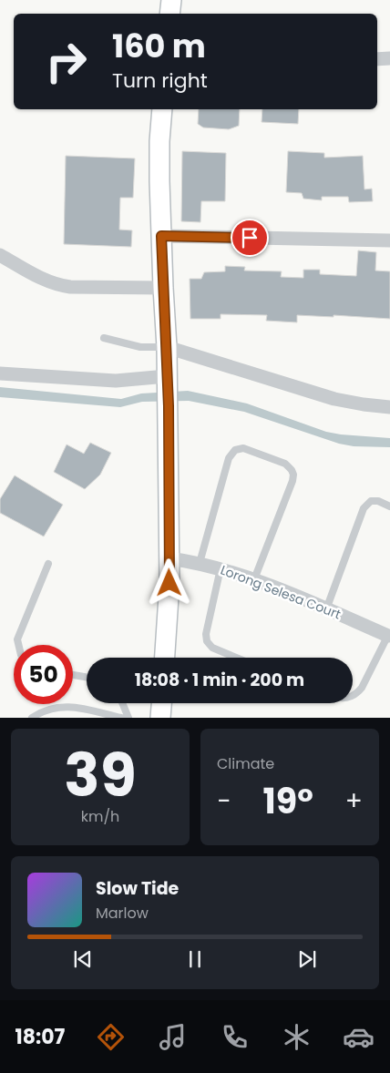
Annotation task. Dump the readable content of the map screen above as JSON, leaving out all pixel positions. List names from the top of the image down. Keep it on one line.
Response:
{"streets":{"street":["Lorong Selesa Court"]},"page":{"turn":["160 m","Turn right"],"limit":"50","trip":"18:08 · 1 min · 200 m","tile":[["39","km/h"],"Climate"],"heat":["−","19°","+"],"song":["Slow Tide","Marlow"],"tabs":"18:07"}}
